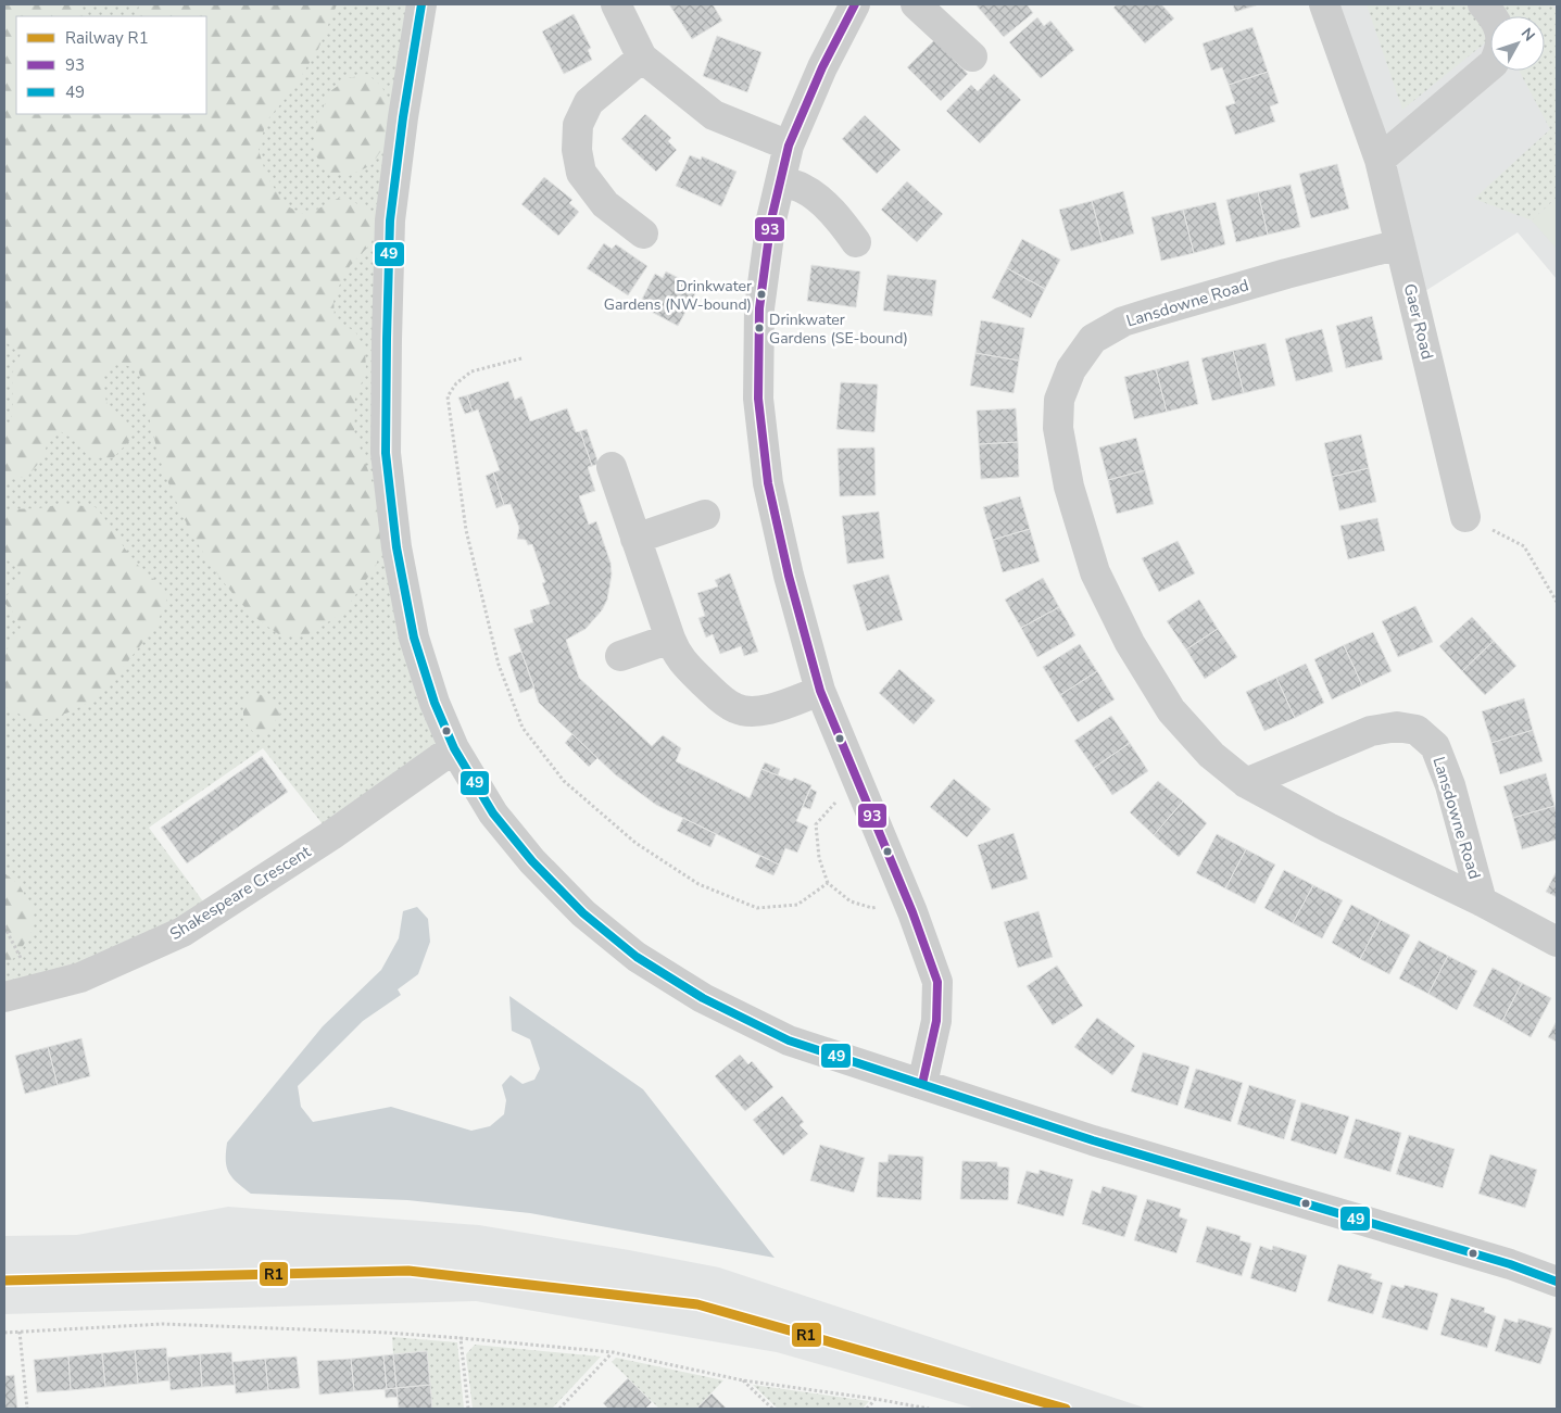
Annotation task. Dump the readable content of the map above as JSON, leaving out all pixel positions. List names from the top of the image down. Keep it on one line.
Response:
{"streets":{"street":["Lansdowne Road","Gaer Road","Shakespeare Crescent"]},"crossings":[["Lansdowne Road","Gaer Road"]],"places":["Drinkwater Gardens (NW-bound)","Drinkwater Gardens (SE-bound)"],"lines":["transit line 93","transit line 49","rail line R1"],"legend":["Railway R1","93","49"],"north":"top right"}
